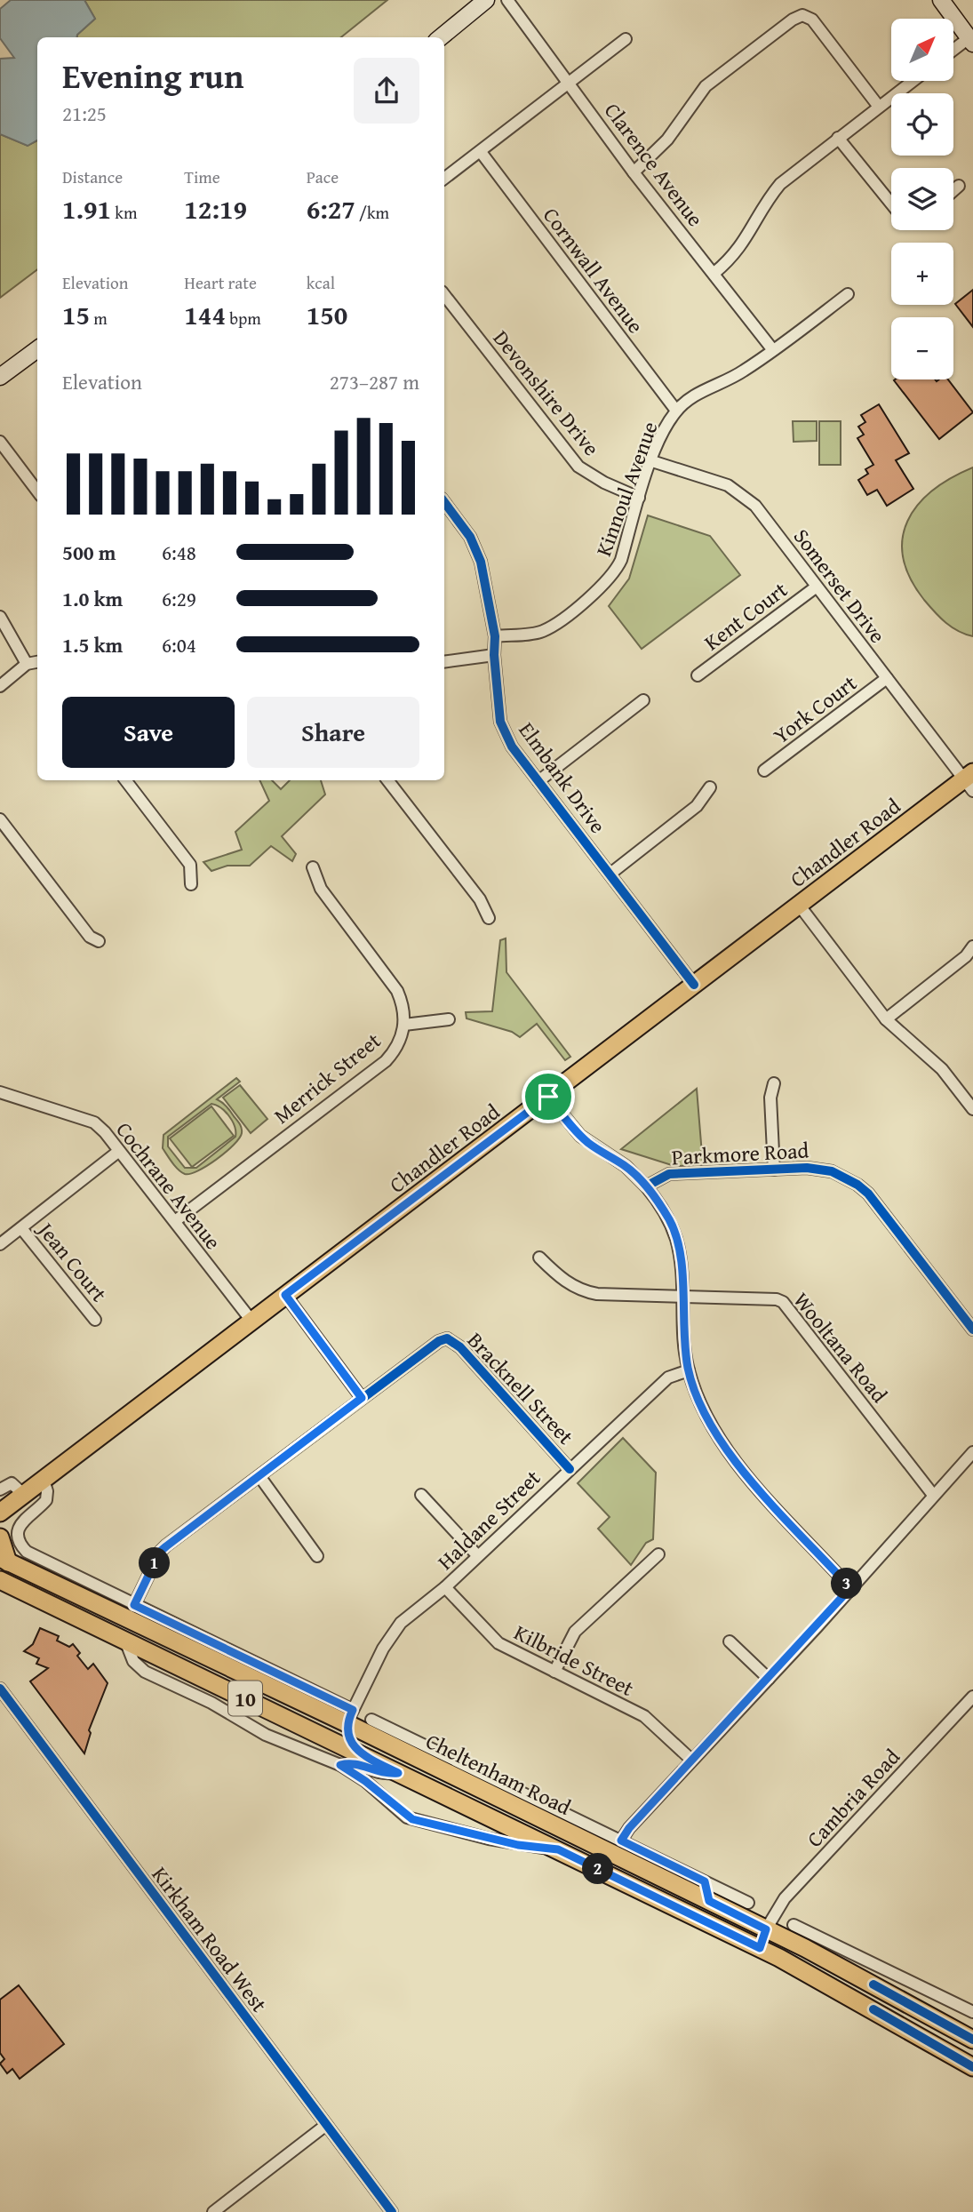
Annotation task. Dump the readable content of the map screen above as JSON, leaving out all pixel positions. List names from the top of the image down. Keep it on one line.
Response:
{"streets":{"main road":["Chandler Road","10","Cheltenham Road"],"street":["Clarence Avenue","Cornwall Avenue","Devonshire Drive","Kinnoul Avenue","Somerset Drive","Kent Court","York Court","Elmbank Drive","Merrick Street","Parkmore Road","Cochrane Avenue","Jean Court","Wooltana Road","Bracknell Street","Haldane Street","Kilbride Street","Cambria Road","Kirkham Road West"]},"crossings":[["Clarence Avenue","Kinnoul Avenue"],["Cornwall Avenue","Kinnoul Avenue"],["Devonshire Drive","Kinnoul Avenue"],["Kinnoul Avenue","Somerset Drive"],["Kinnoul Avenue","Elmbank Drive"],["Somerset Drive","Kent Court"],["Somerset Drive","York Court"],["Somerset Drive","Chandler Road"],["Elmbank Drive","Chandler Road"],["Chandler Road","Parkmore Road"],["Chandler Road","Cochrane Avenue"],["Chandler Road","Cheltenham Road"],["Merrick Street","Cochrane Avenue"],["Bracknell Street","Haldane Street"],["Bracknell Street","Cheltenham Road"],["Haldane Street","Kilbride Street"],["Haldane Street","Cheltenham Road"],["Cheltenham Road","Cambria Road"]],"north":"top right","page":{"map_buttons":["+","−"],"heading":["Evening run","21:25"],"stats":[["Distance","1.91 km"],["Time","12:19"],["Pace","6:27 /km"],["Elevation","15 m"],["Heart rate","144 bpm"],["kcal","150"]],"chart":["Elevation","273–287 m"],"list":[{"name":"500 m","note":"6:48"},{"name":"1.0 km","note":"6:29"},{"name":"1.5 km","note":"6:04"}],"buttons":["Save","Share"],"pins":["1","3","2"]}}
